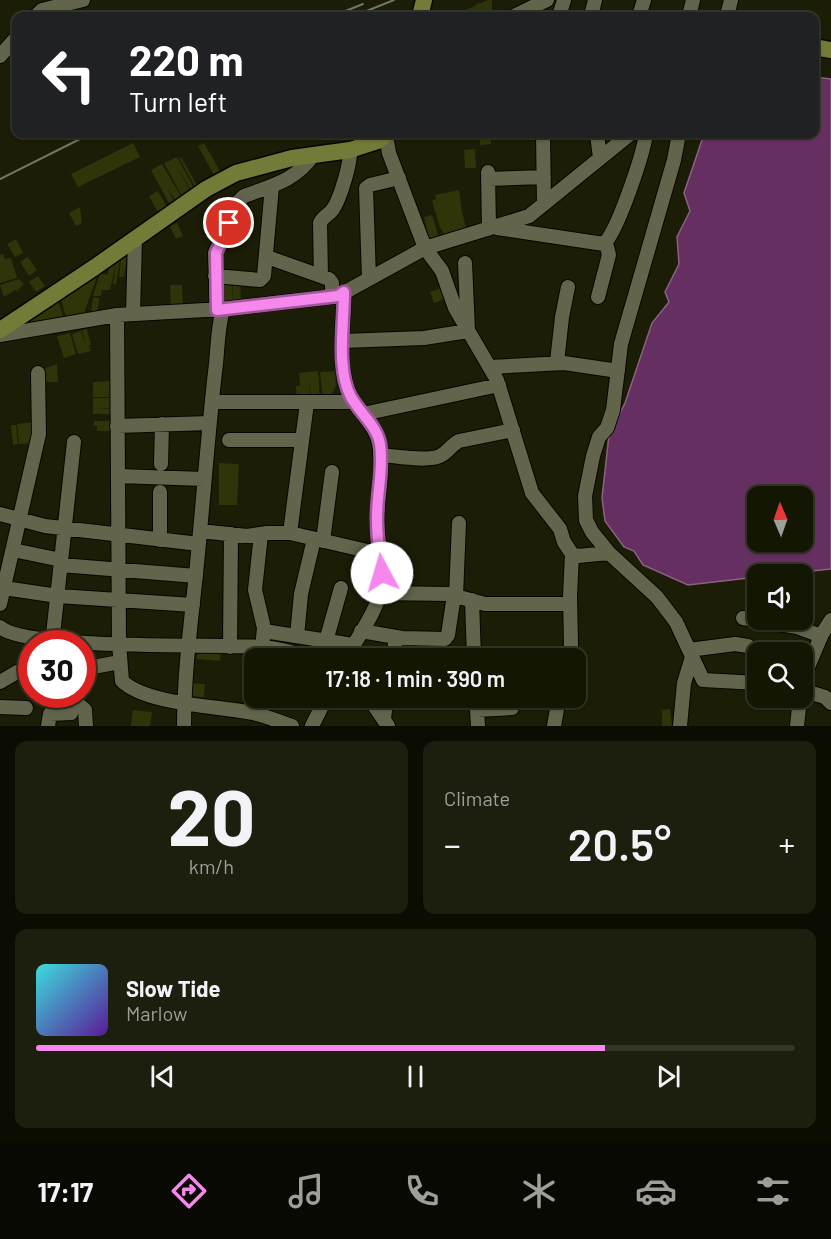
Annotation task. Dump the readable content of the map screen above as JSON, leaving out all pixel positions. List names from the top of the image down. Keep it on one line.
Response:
{"north":"top","page":{"turn":["220 m","Turn left"],"limit":"30","trip":"17:18 · 1 min · 390 m","tile":[["20","km/h"],"Climate"],"heat":["−","20.5°","+"],"song":["Slow Tide","Marlow"],"tabs":"17:17"}}
